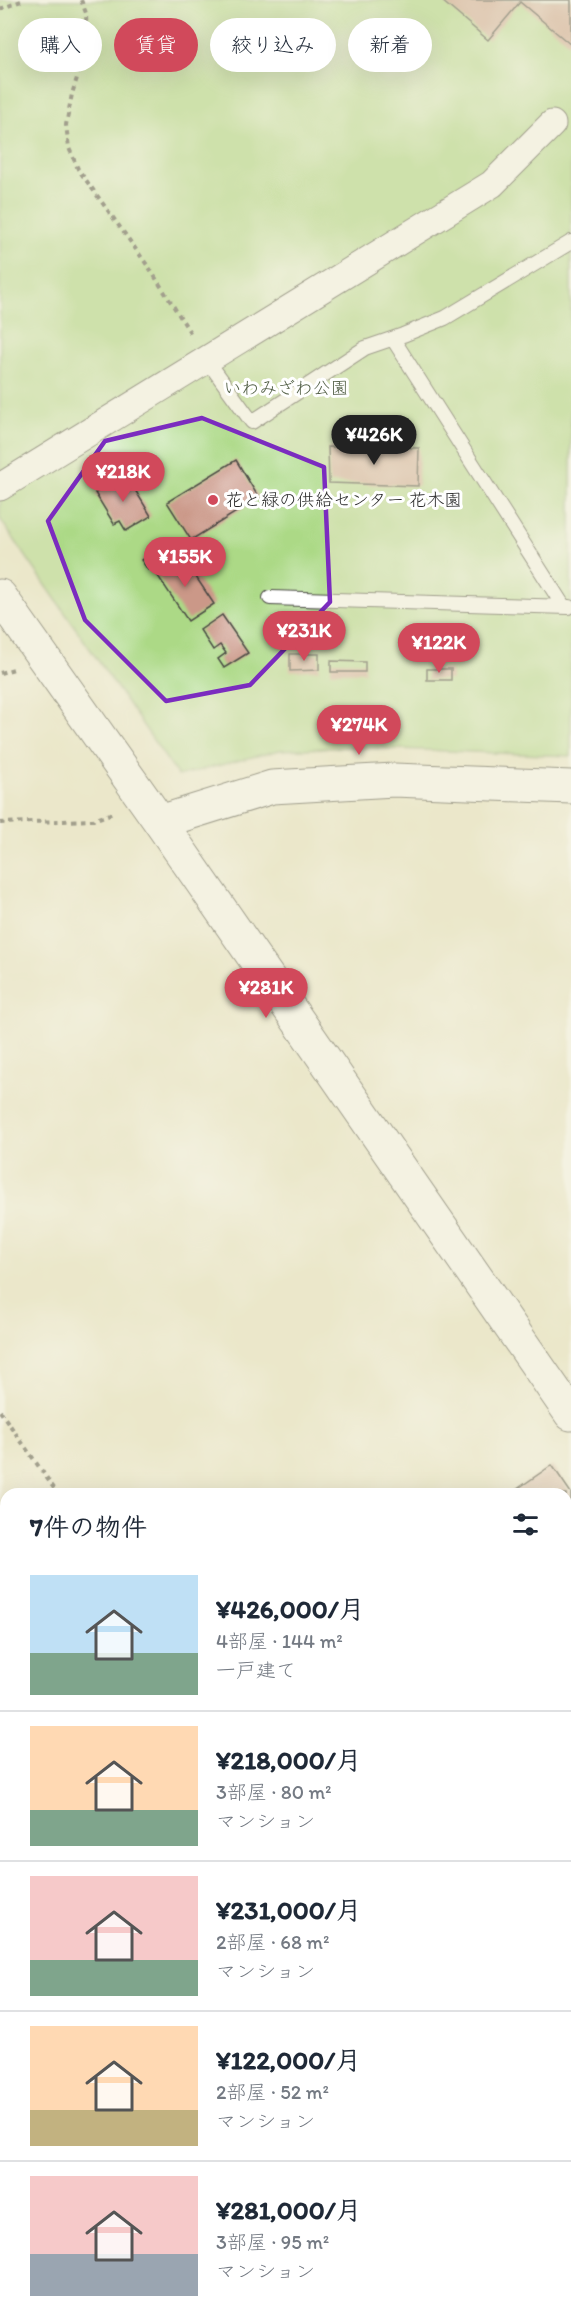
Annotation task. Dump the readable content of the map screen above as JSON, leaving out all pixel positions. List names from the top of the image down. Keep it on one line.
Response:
{"parks":["いわみざわ公園"],"places":["花と緑の供給センター 花木園"],"page":{"chip":["購入","賃貸","絞り込み","新着"],"price":["¥426K","¥218K","¥155K","¥231K","¥122K","¥274K","¥281K"],"heading":"7件の物件","list":[{"name":"¥426,000/月","note":"4部屋 · 144 m² · 一戸建て"},{"name":"¥218,000/月","note":"3部屋 · 80 m² · マンション"},{"name":"¥231,000/月","note":"2部屋 · 68 m² · マンション"},{"name":"¥122,000/月","note":"2部屋 · 52 m² · マンション"},{"name":"¥281,000/月","note":"3部屋 · 95 m² · マンション"}]}}
